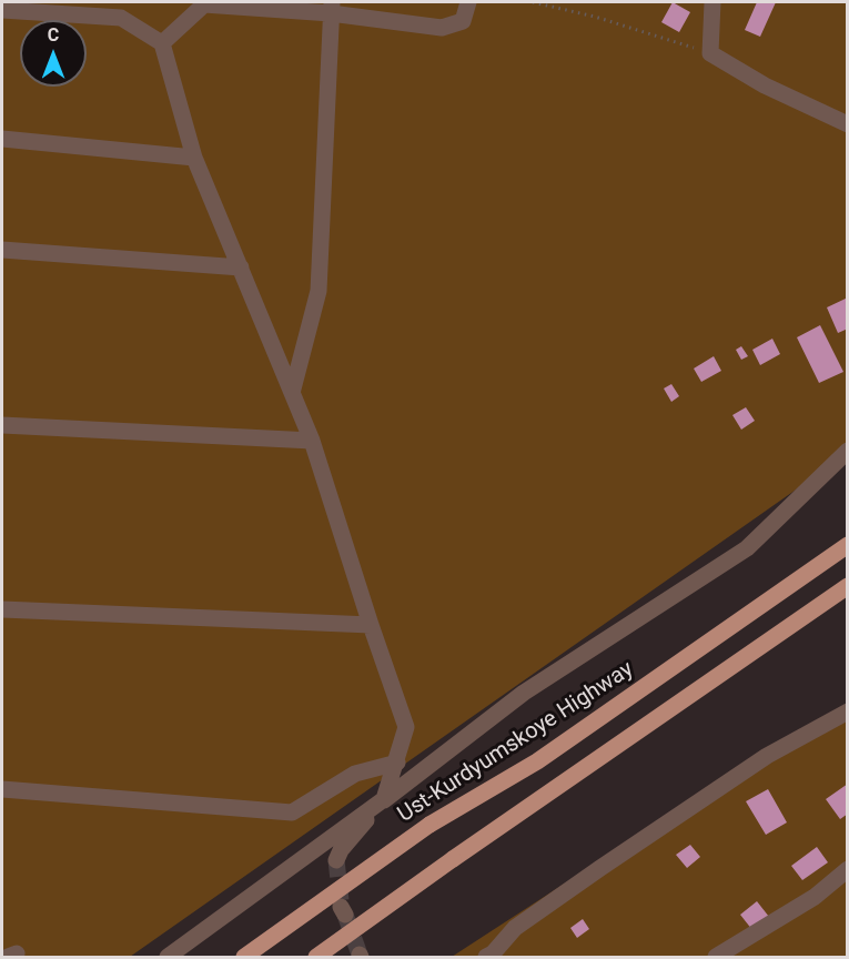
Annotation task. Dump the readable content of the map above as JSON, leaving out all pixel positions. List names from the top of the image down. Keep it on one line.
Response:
{"streets":{"main road":["Ust-Kurdyumskoye Highway"]},"north":"top"}
